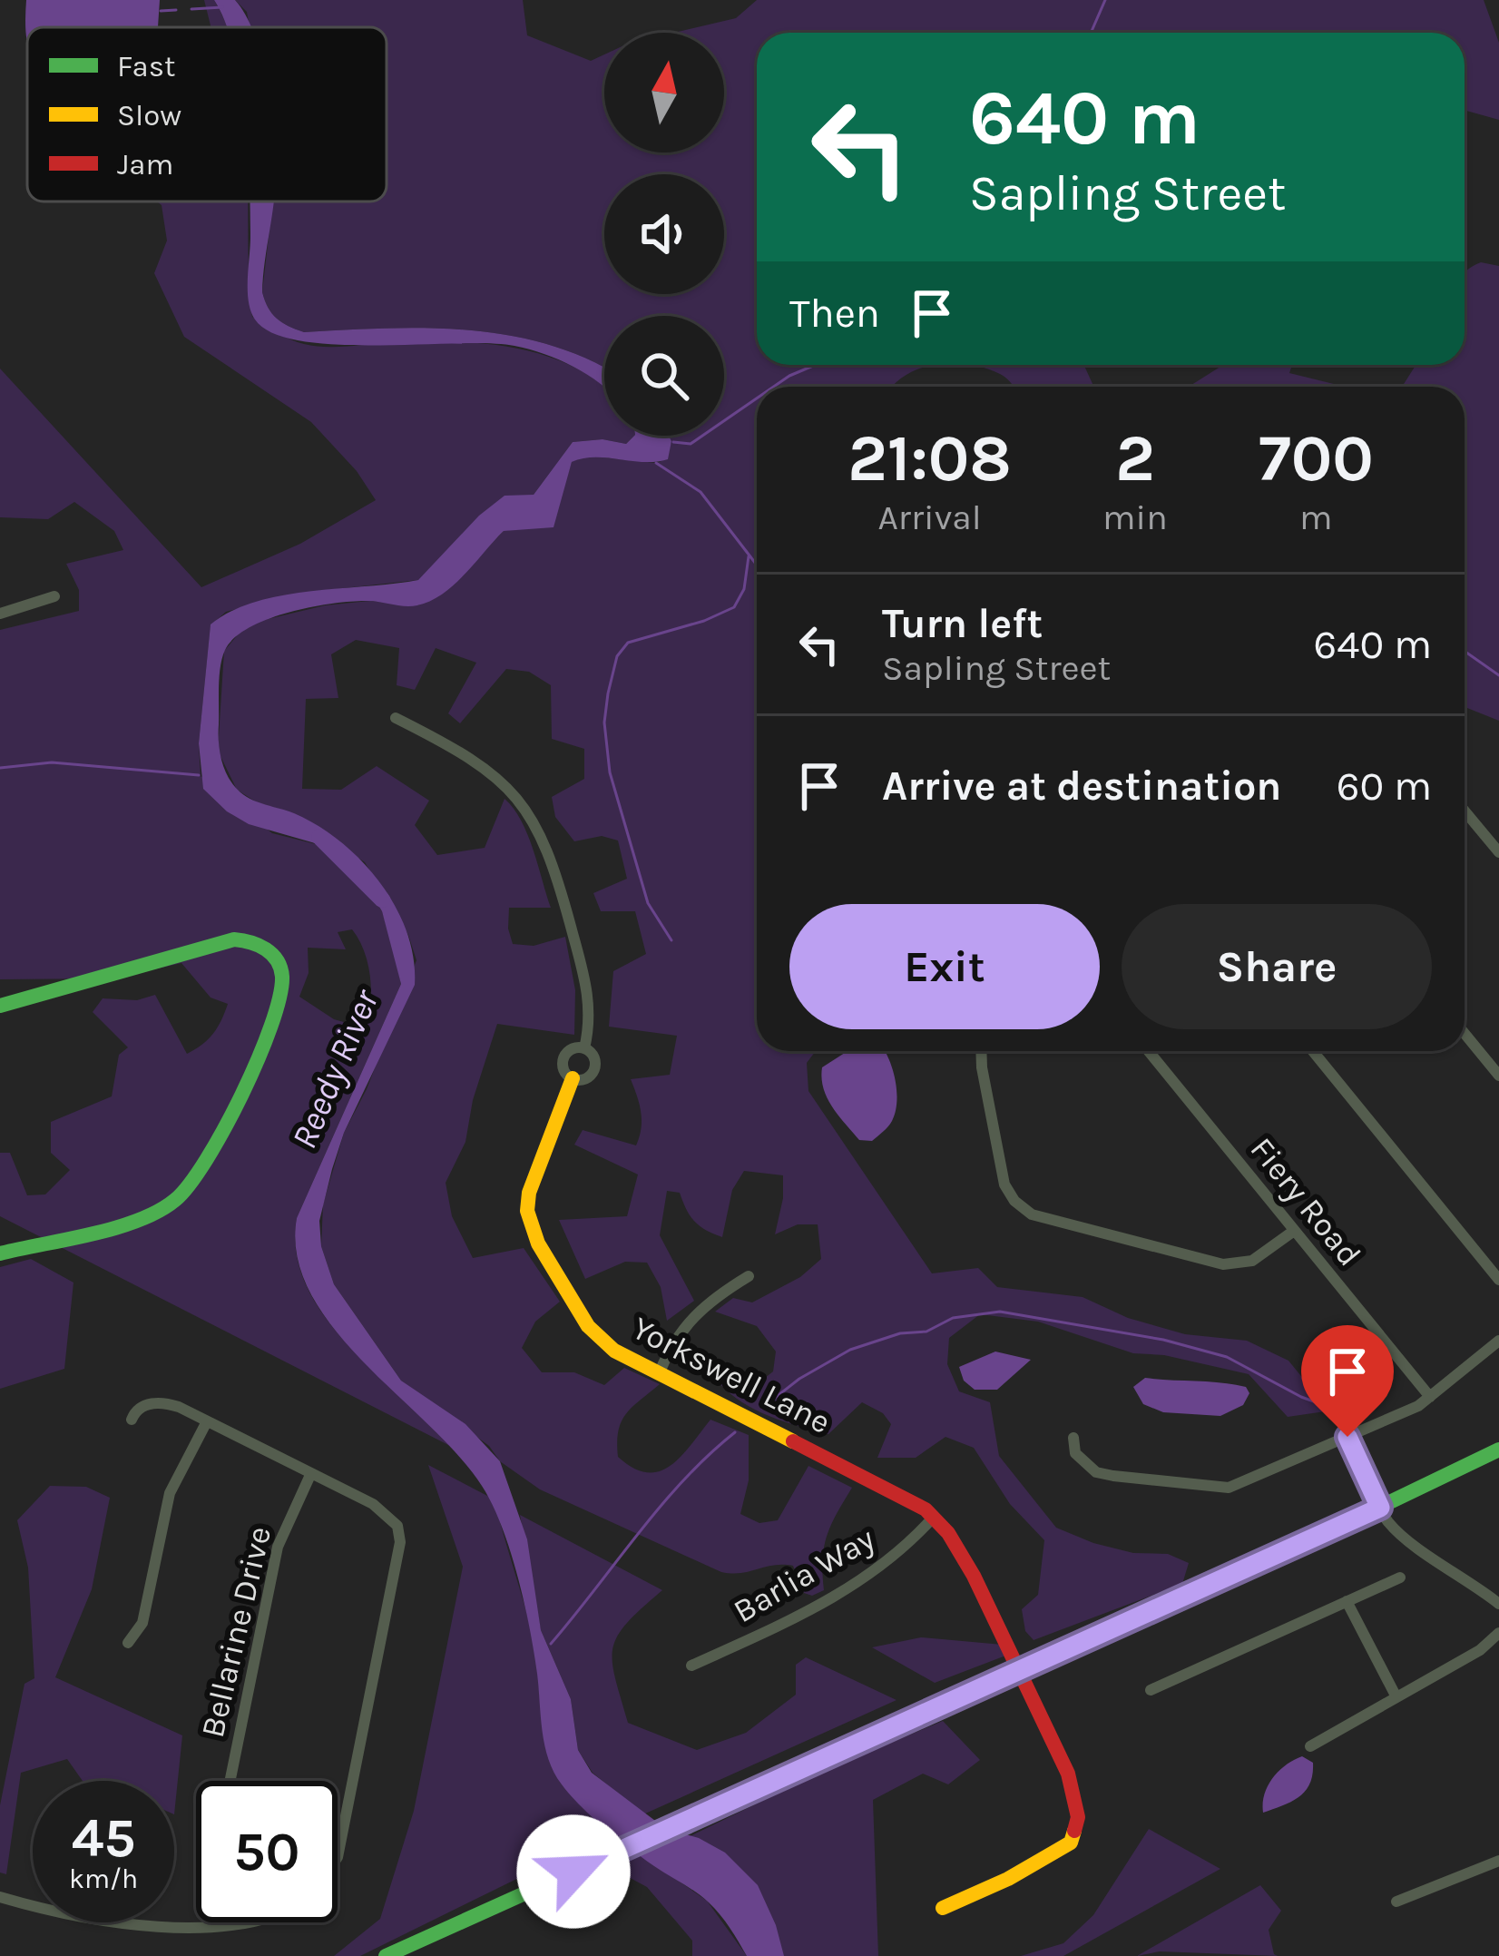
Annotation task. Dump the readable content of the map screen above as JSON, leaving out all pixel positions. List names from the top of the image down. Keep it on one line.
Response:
{"streets":{"street":["Fiery Road","Yorkswell Lane","Barlia Way","Bellarine Drive"]},"crossings":[["Yorkswell Lane","Barlia Way"]],"water":["Reedy River"],"legend":["Fast","Slow","Jam"],"north":"top","page":{"turn":["640 m","Sapling Street"],"then":"Then","eta":["21:08","Arrival","2","min","700","m"],"list":[{"name":"Turn left","note":"Sapling Street","value":"640 m"},{"name":"Arrive at destination","value":"60 m"}],"buttons":["Exit","Share"],"speed":"45 km/h","limit":"50"}}
